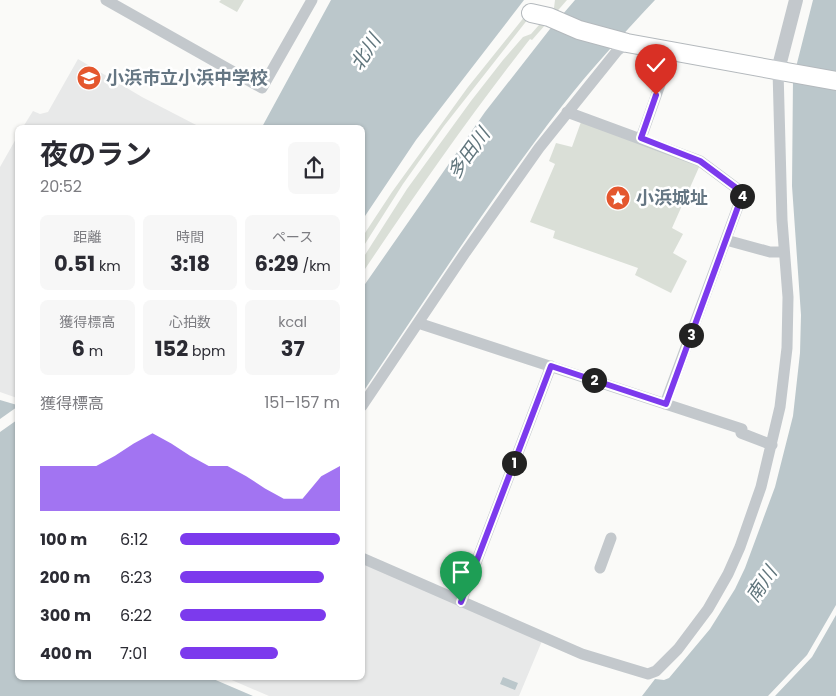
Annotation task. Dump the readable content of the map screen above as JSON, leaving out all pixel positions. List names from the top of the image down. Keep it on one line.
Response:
{"water":["北川","多田川","南川"],"places":{"school or university":["小浜市立小浜中学校"],"place":["小浜城址"]},"page":{"heading":["夜のラン","20:52"],"pins":["4","3","2","1"],"stats":[["距離","0.51 km"],["時間","3:18"],["ペース","6:29 /km"],["獲得標高","6 m"],["心拍数","152 bpm"],["kcal","37"]],"chart":["獲得標高","151–157 m"],"list":[{"name":"100 m","note":"6:12"},{"name":"200 m","note":"6:23"},{"name":"300 m","note":"6:22"},{"name":"400 m","note":"7:01"}]}}
